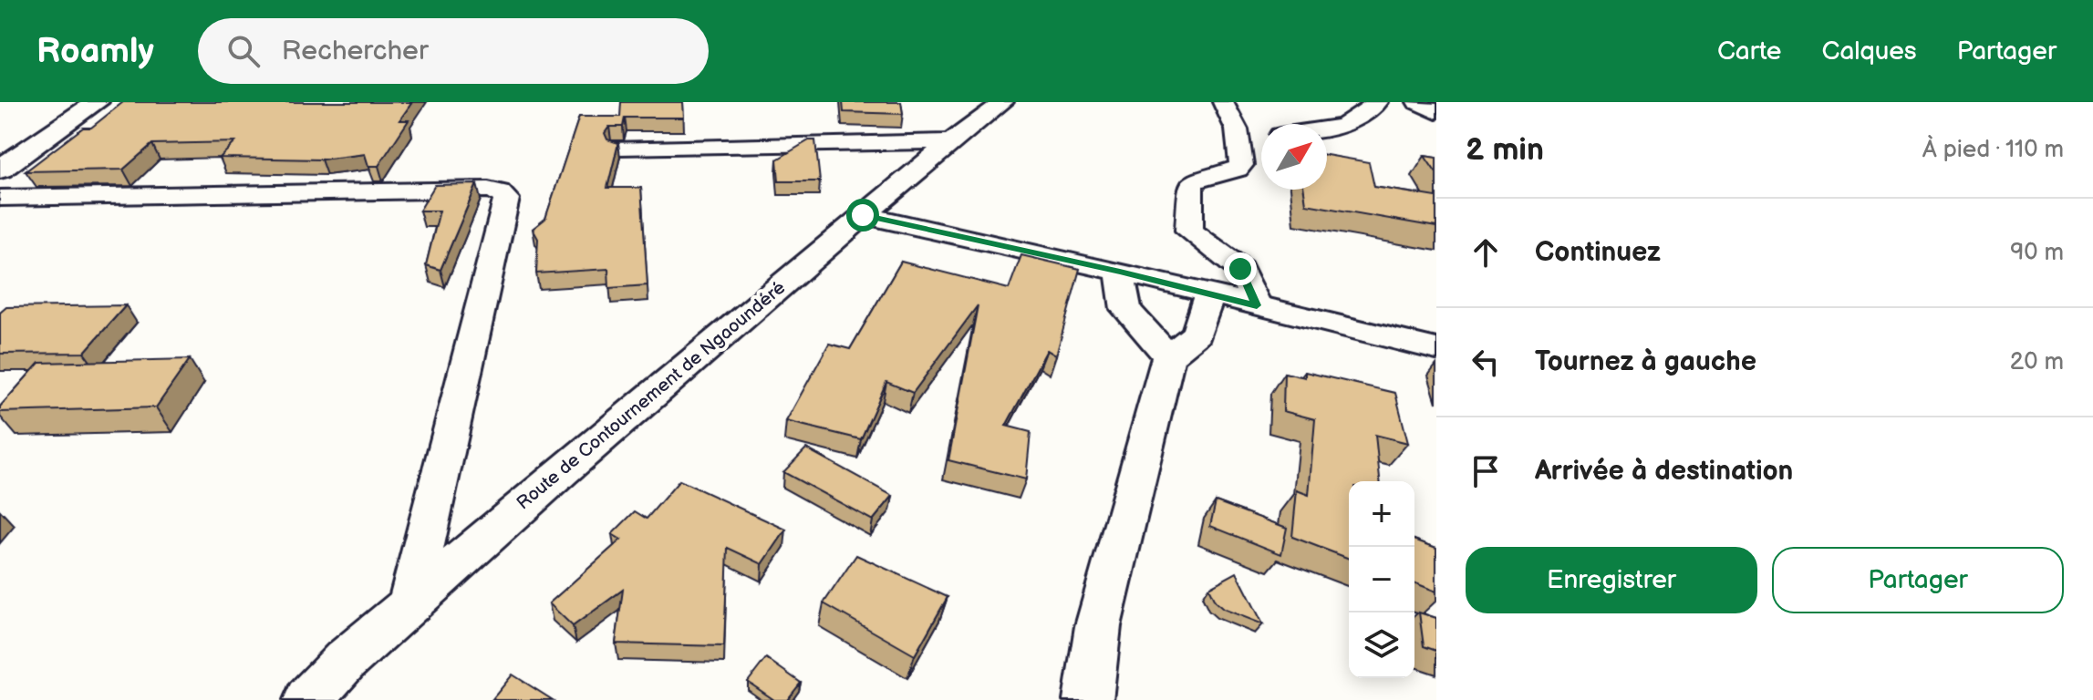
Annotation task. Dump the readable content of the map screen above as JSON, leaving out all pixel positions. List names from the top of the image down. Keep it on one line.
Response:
{"streets":{"street":["Route de Contournement de Ngaoundéré"]},"north":"top right","page":{"header":"Roamly","search":"Rechercher","nav":["Carte","Calques","Partager"],"heading":["2 min","À pied · 110 m"],"list":[["Continuez","90 m"],["Tournez à gauche","20 m"],"Arrivée à destination"],"map_buttons":["+","−"],"buttons":["Enregistrer","Partager"]}}
